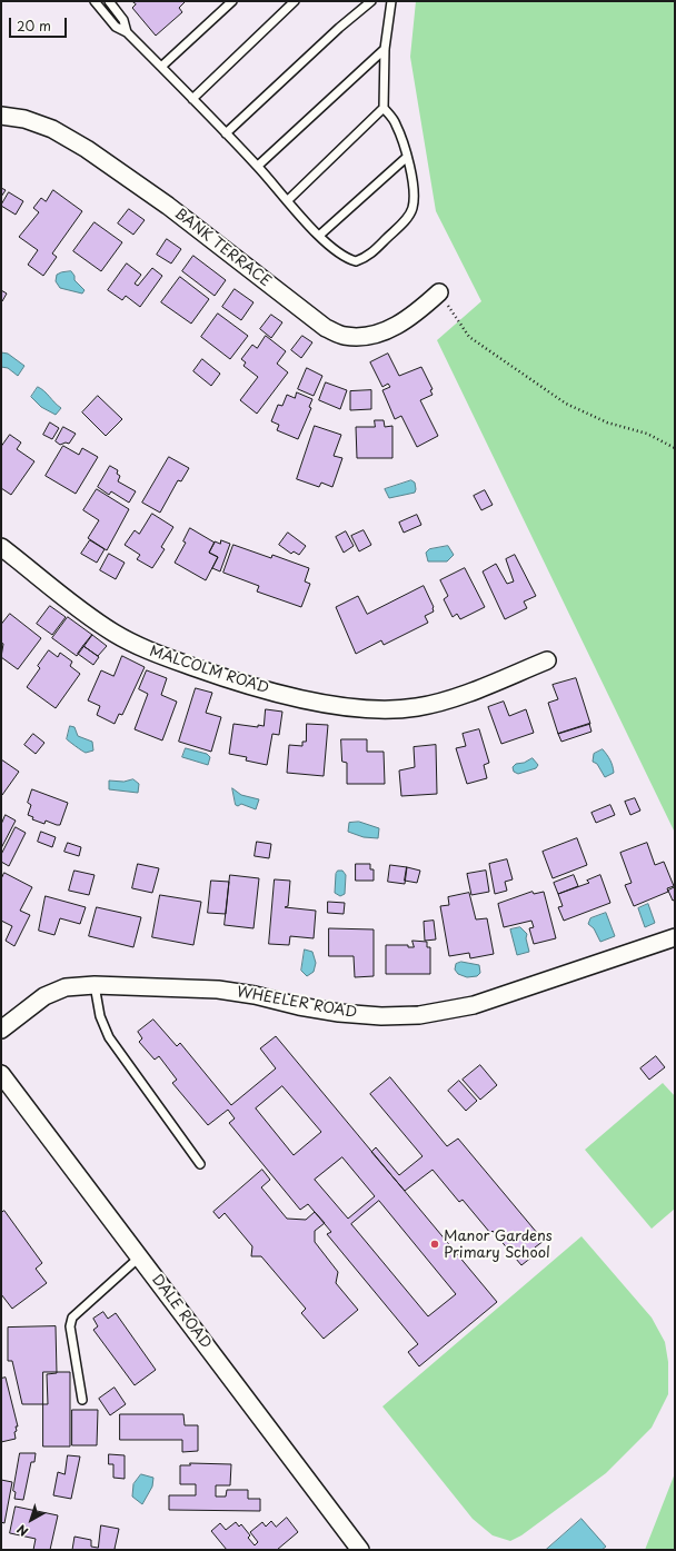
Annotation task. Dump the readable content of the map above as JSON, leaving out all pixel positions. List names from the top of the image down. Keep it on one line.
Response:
{"streets":{"street":["BANK TERRACE","MALCOLM ROAD","WHEELER ROAD","DALE ROAD"]},"places":["Manor Gardens Primary School"],"scale_bar":"20 m","north":"bottom left"}
